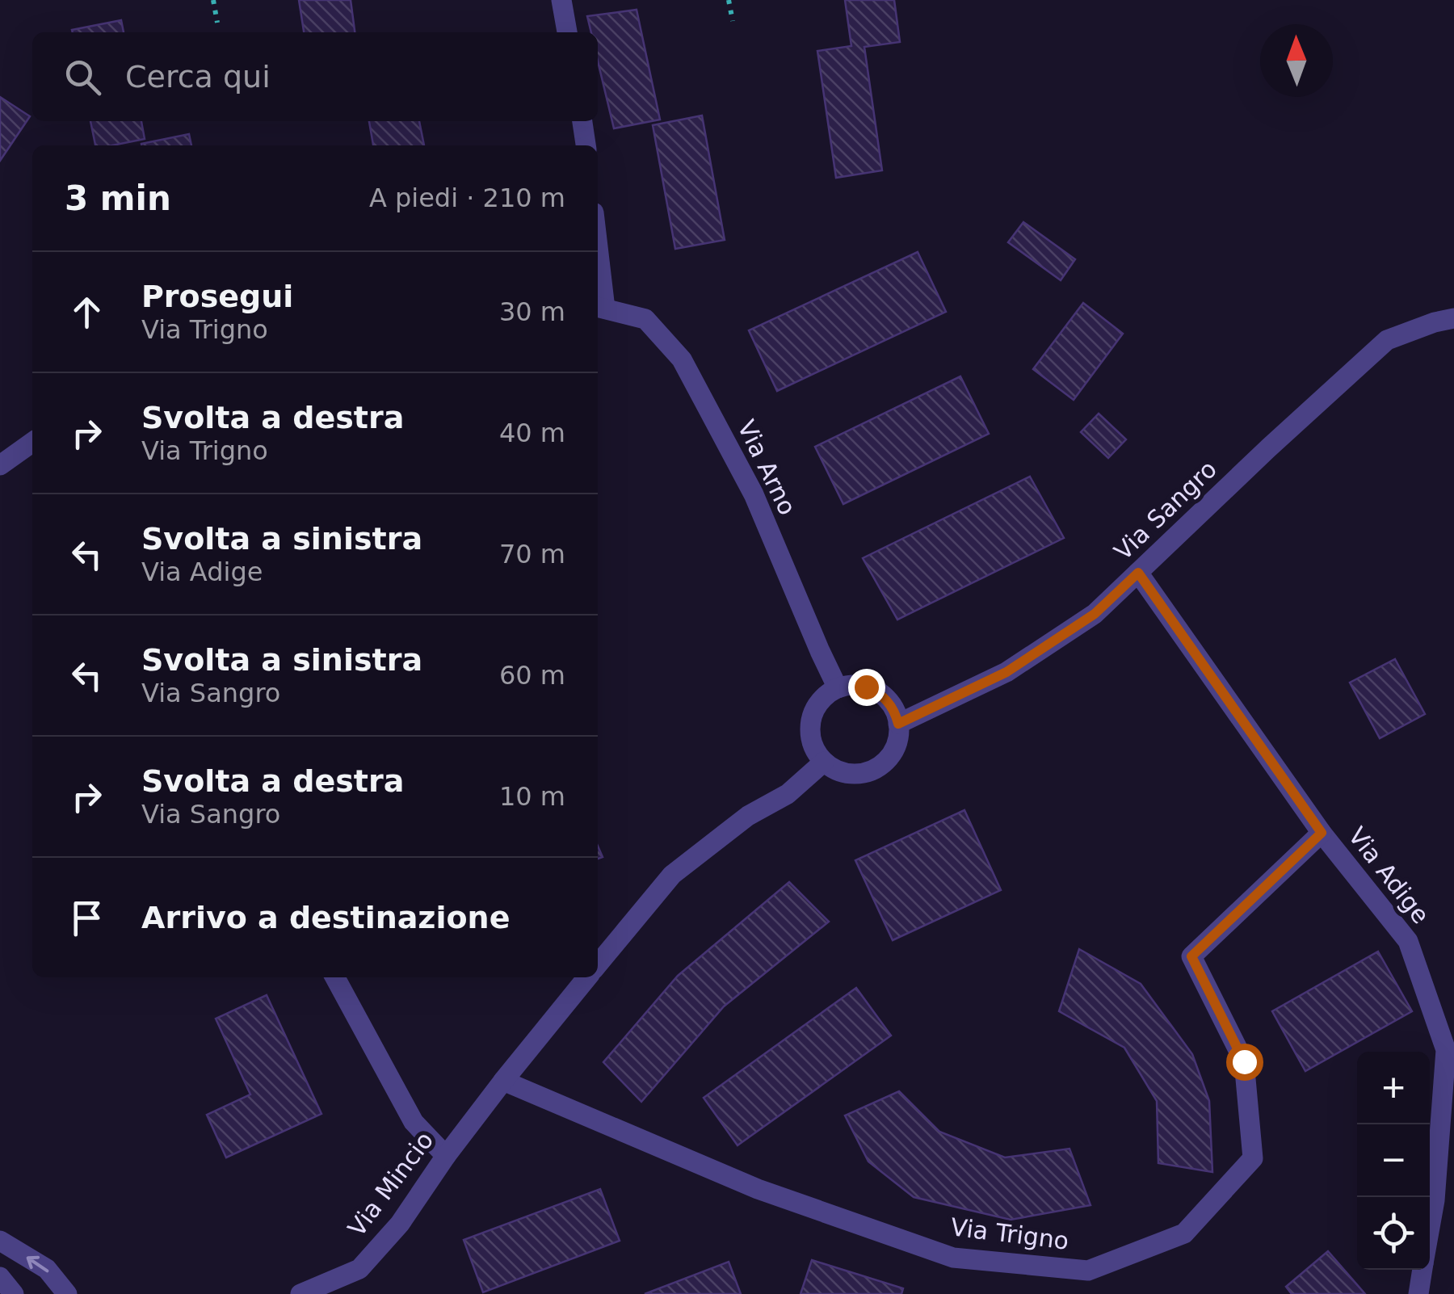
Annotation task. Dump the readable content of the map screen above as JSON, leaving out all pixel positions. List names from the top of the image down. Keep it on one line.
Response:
{"streets":{"street":["Via Arno","Via Sangro","Via Adige","Via Mincio","Via Trigno"]},"crossings":[["Via Arno","Via Sangro"],["Via Sangro","Via Adige"],["Via Adige","Via Trigno"],["Via Mincio","Via Trigno"]],"north":"top","page":{"search":"Cerca qui","heading":["3 min","A piedi · 210 m"],"list":[["Prosegui","Via Trigno","30 m"],["Svolta a destra","Via Trigno","40 m"],["Svolta a sinistra","Via Adige","70 m"],["Svolta a sinistra","Via Sangro","60 m"],["Svolta a destra","Via Sangro","10 m"],"Arrivo a destinazione"],"map_buttons":["+","−"]}}
